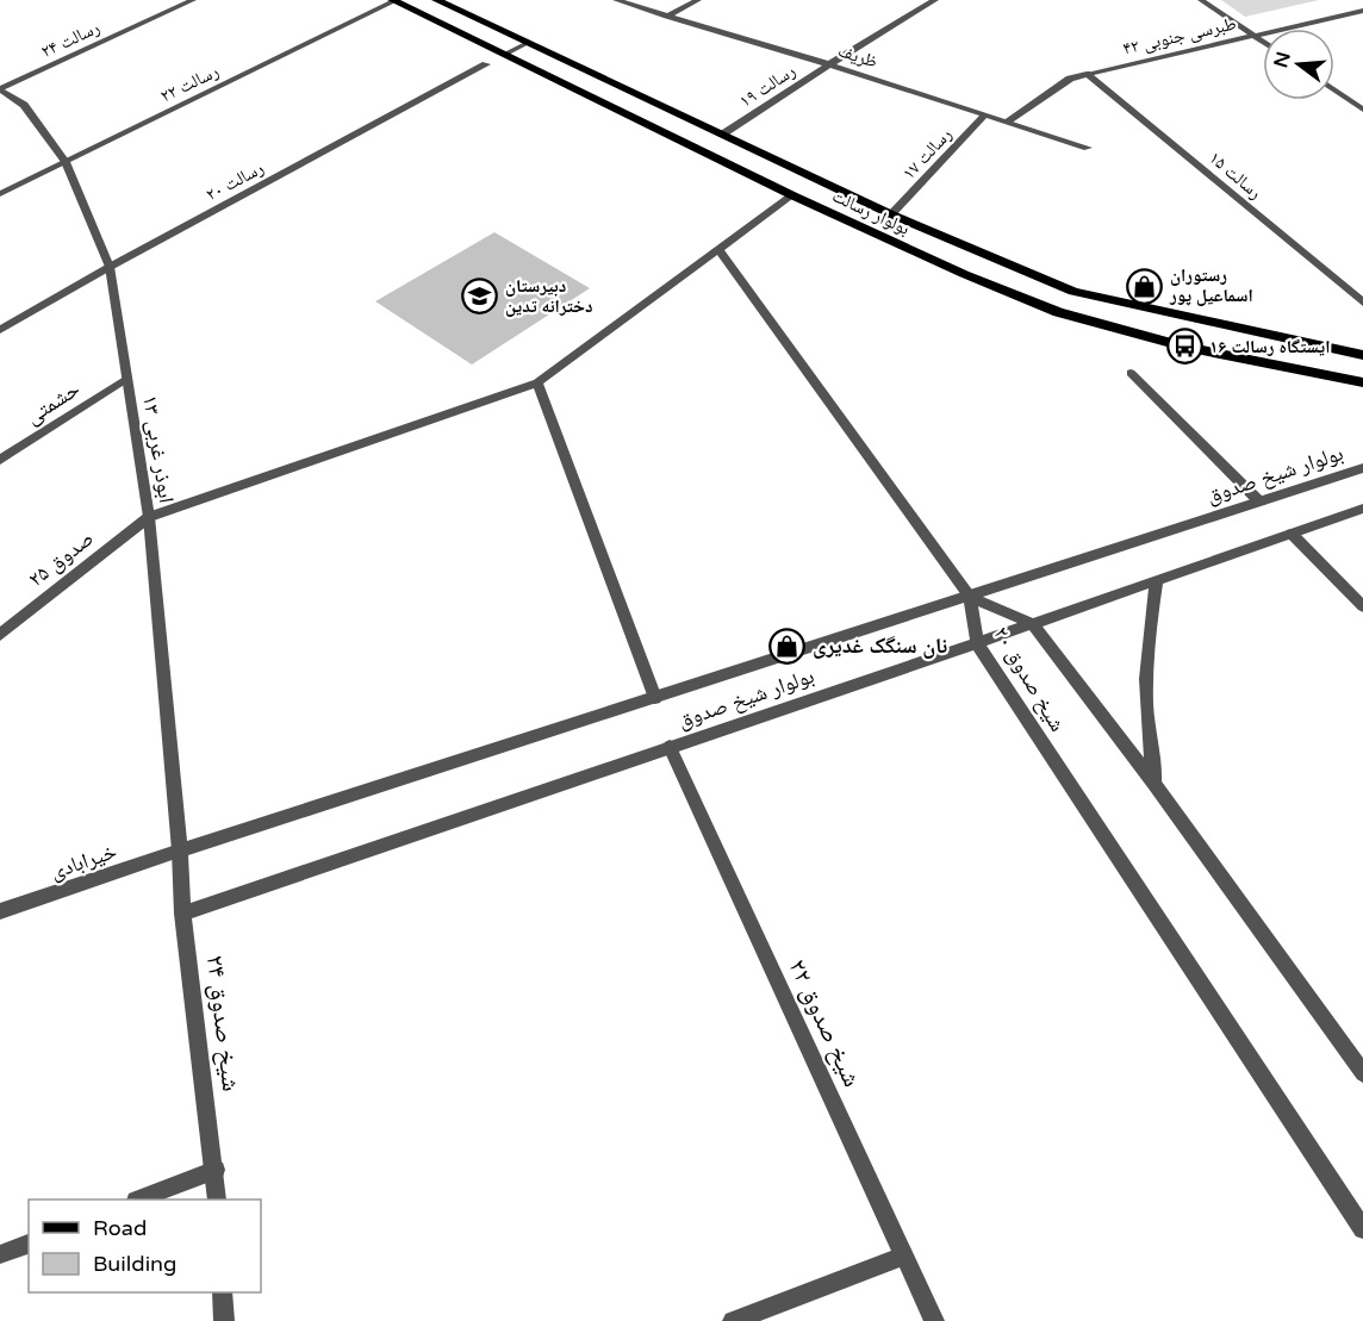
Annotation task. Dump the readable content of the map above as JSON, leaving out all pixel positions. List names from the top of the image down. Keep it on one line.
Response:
{"streets":{"main road":["بولوار رسالت"],"street":["طبرسی جنوبی ۴۲","رسالت ۲۴","ظریف","رسالت ۲۲","رسالت ۱۹","رسالت ۱۷","رسالت ۱۵","رسالت ۲۰","حشمتی","ابوذر غربی ۱۳","بولوار شیخ صدوق","صدوق ۲۵","شیخ صدوق ۲۰","خیرابادی","شیخ صدوق ۲۴","شیخ صدوق ۲۲"]},"crossings":[["طبرسی جنوبی ۴۲","ظریف"],["طبرسی جنوبی ۴۲","رسالت ۱۵"],["رسالت ۲۴","ابوذر غربی ۱۳"],["ظریف","رسالت ۱۹"],["ظریف","رسالت ۱۷"],["رسالت ۲۲","بولوار رسالت"],["رسالت ۲۲","ابوذر غربی ۱۳"],["رسالت ۱۹","بولوار رسالت"],["رسالت ۱۷","بولوار رسالت"],["رسالت ۲۰","ابوذر غربی ۱۳"],["بولوار رسالت","صدوق ۲۵"],["حشمتی","ابوذر غربی ۱۳"],["ابوذر غربی ۱۳","بولوار شیخ صدوق"],["ابوذر غربی ۱۳","صدوق ۲۵"],["ابوذر غربی ۱۳","خیرابادی"],["ابوذر غربی ۱۳","شیخ صدوق ۲۴"],["بولوار شیخ صدوق","شیخ صدوق ۲۰"],["بولوار شیخ صدوق","خیرابادی"],["بولوار شیخ صدوق","شیخ صدوق ۲۴"],["بولوار شیخ صدوق","شیخ صدوق ۲۲"],["خیرابادی","شیخ صدوق ۲۴"]],"places":{"shop":["رستوران اسماعیل پور","نان سنگک غدیری"],"school or university":["دبیرستان دخترانه تدین"],"bus stop":["ایستگاه رسالت ۱۶"]},"legend":["Road","Building"],"north":"left"}
